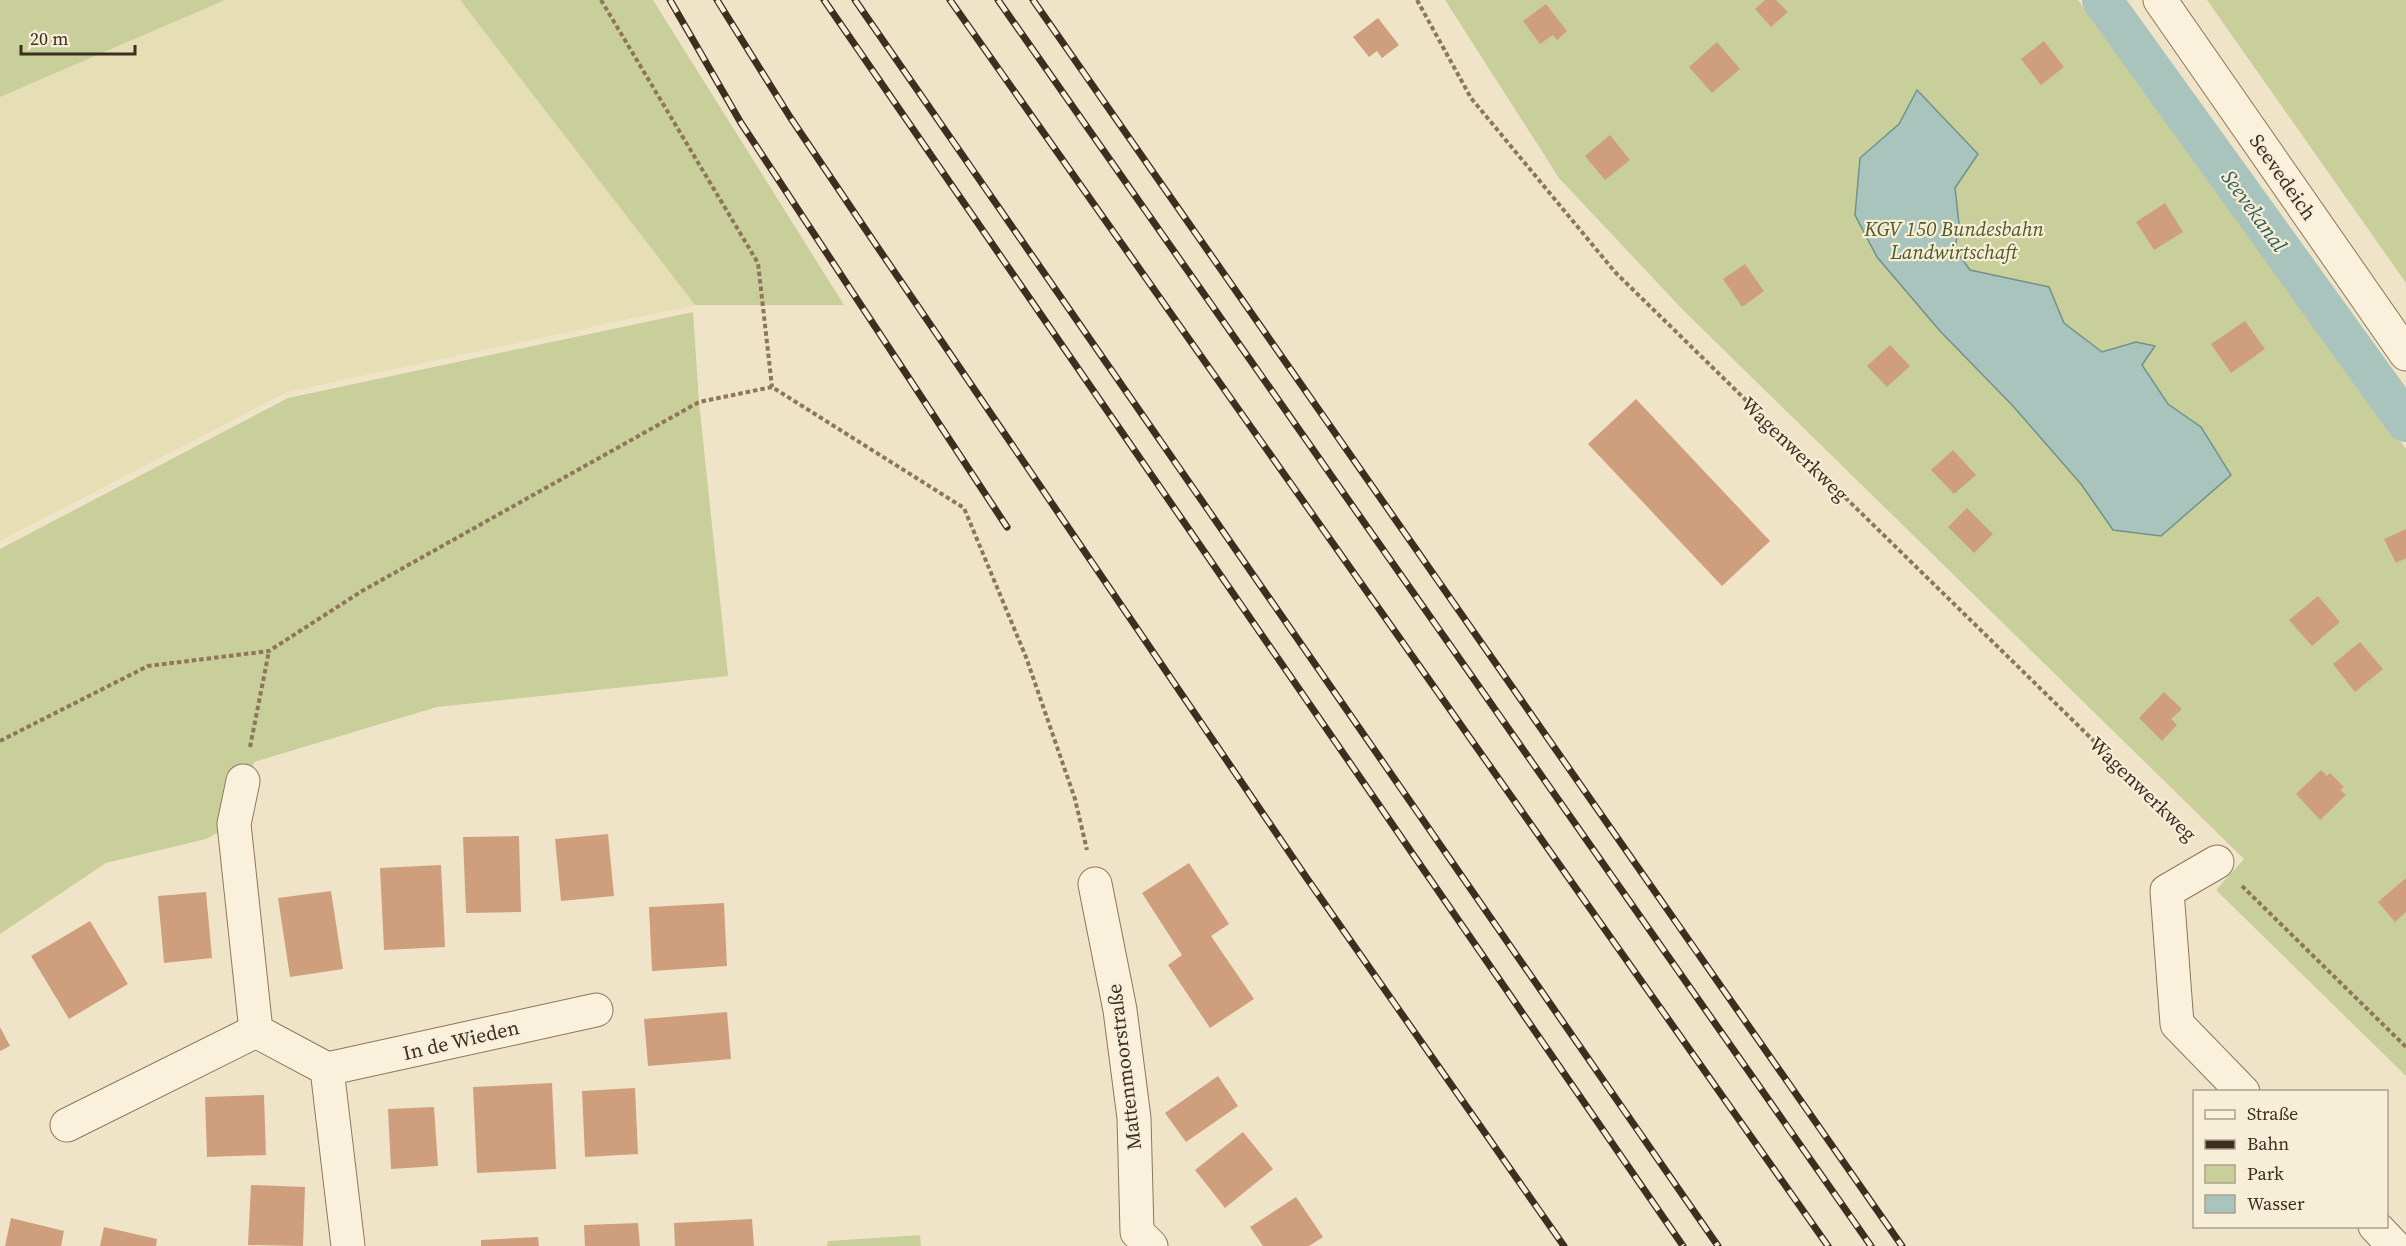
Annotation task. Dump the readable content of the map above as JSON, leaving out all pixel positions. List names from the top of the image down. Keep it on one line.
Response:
{"streets":{"street":["Seevedeich","In de Wieden","Mattenmoorstraße"],"path":["Wagenwerkweg"]},"water":["Seevekanal"],"parks":["KGV 150 Bundesbahn Landwirtschaft"],"legend":["Straße","Bahn","Park","Wasser"],"scale_bar":"20 m"}
